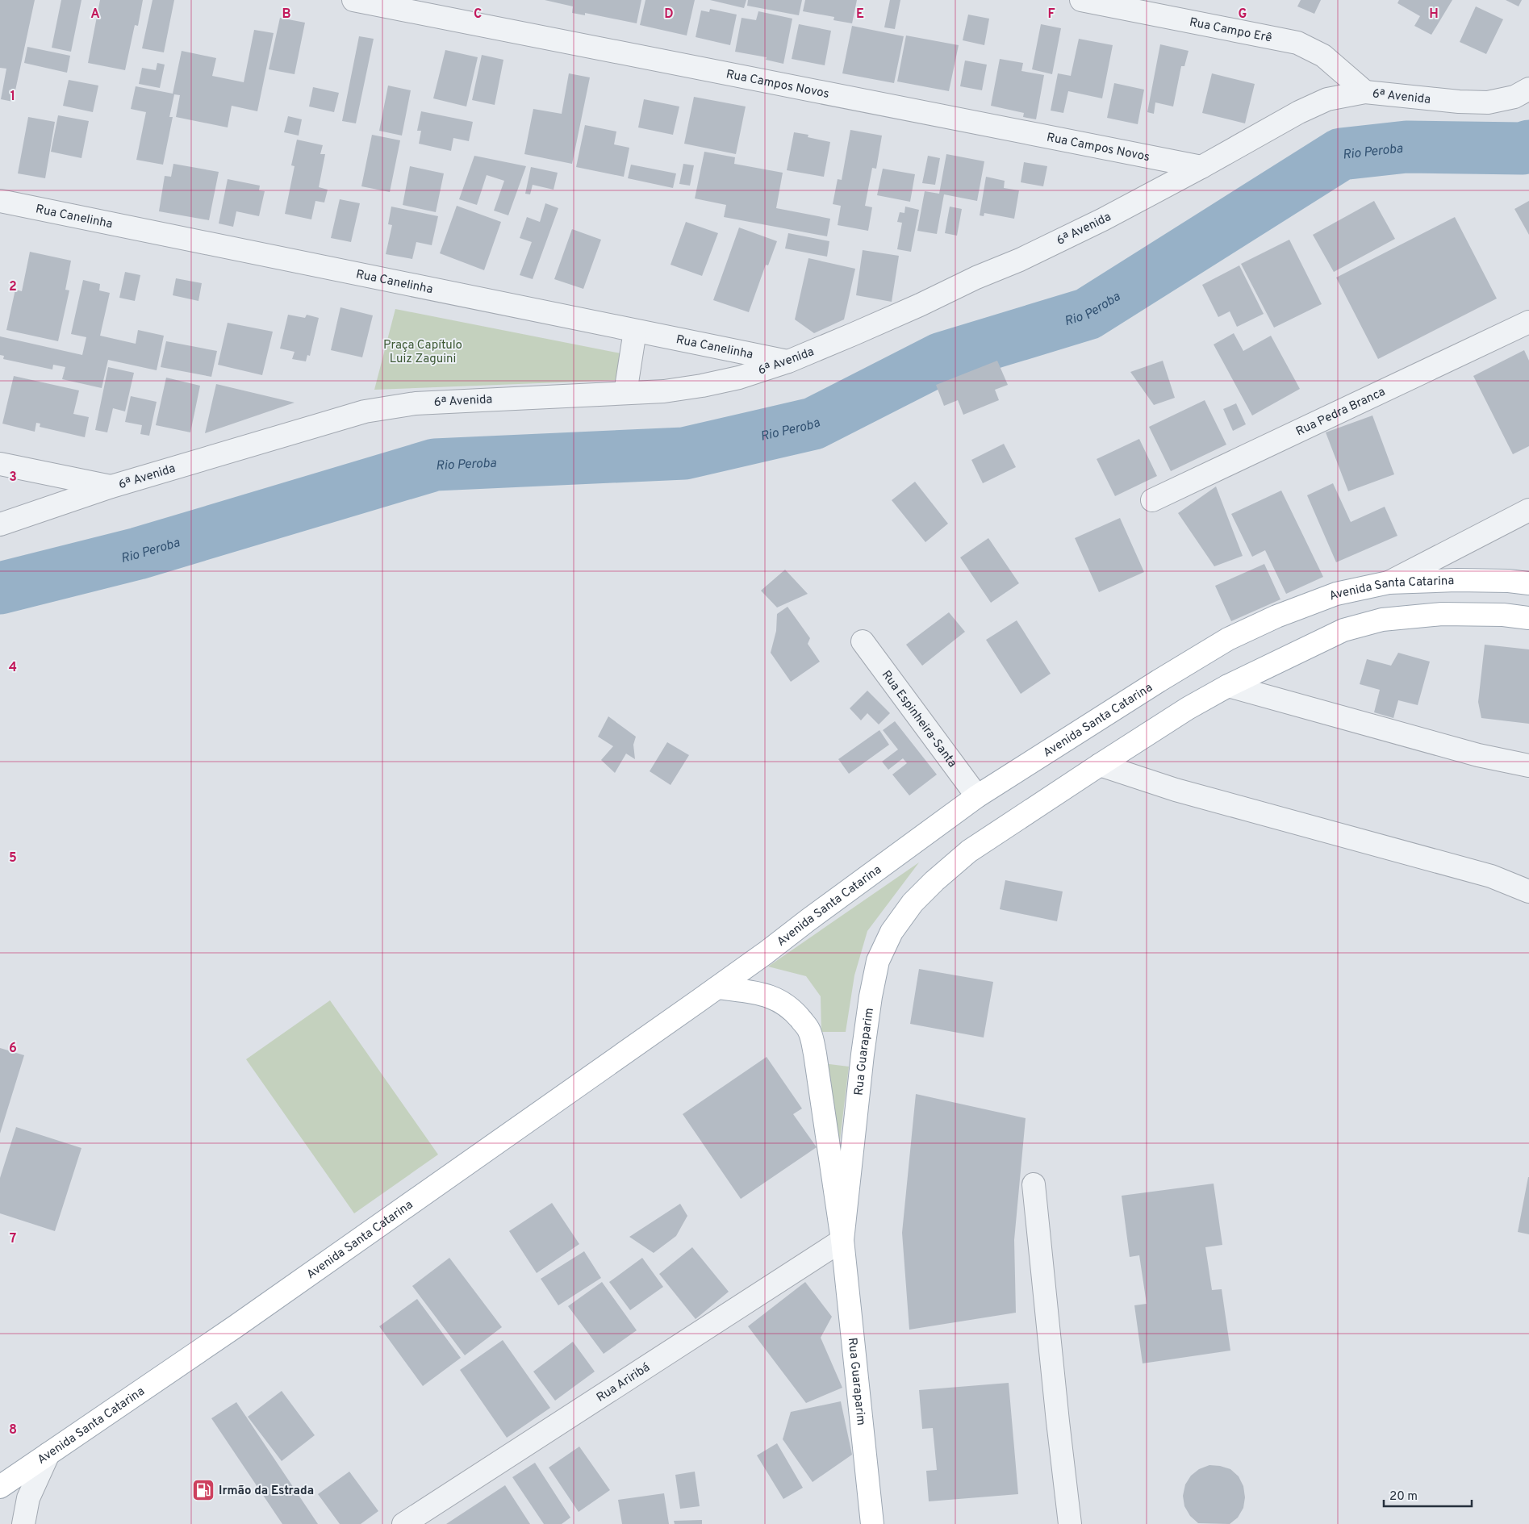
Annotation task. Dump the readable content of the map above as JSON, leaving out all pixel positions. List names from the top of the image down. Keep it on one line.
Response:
{"streets":{"main road":["Avenida Santa Catarina","Rua Guaraparim"],"street":["Rua Campo Erê","Rua Campos Novos","6ª Avenida","Rua Canelinha","Rua Pedra Branca","Rua Espinheira-Santa","Rua Ariribá"]},"crossings":[["Rua Campo Erê","6ª Avenida"],["Rua Campos Novos","6ª Avenida"],["6ª Avenida","Rua Canelinha"],["Avenida Santa Catarina","Rua Espinheira-Santa"],["Avenida Santa Catarina","Rua Guaraparim"],["Rua Guaraparim","Rua Ariribá"]],"water":["Rio Peroba"],"parks":["Praça Capítulo Luiz Zaguini"],"places":{"fuel station":["Irmão da Estrada"]},"scale_bar":"20 m","grid":{"columns":["A","B","C","D","E","F","G","H"],"rows":["1","2","3","4","5","6","7","8"]}}
